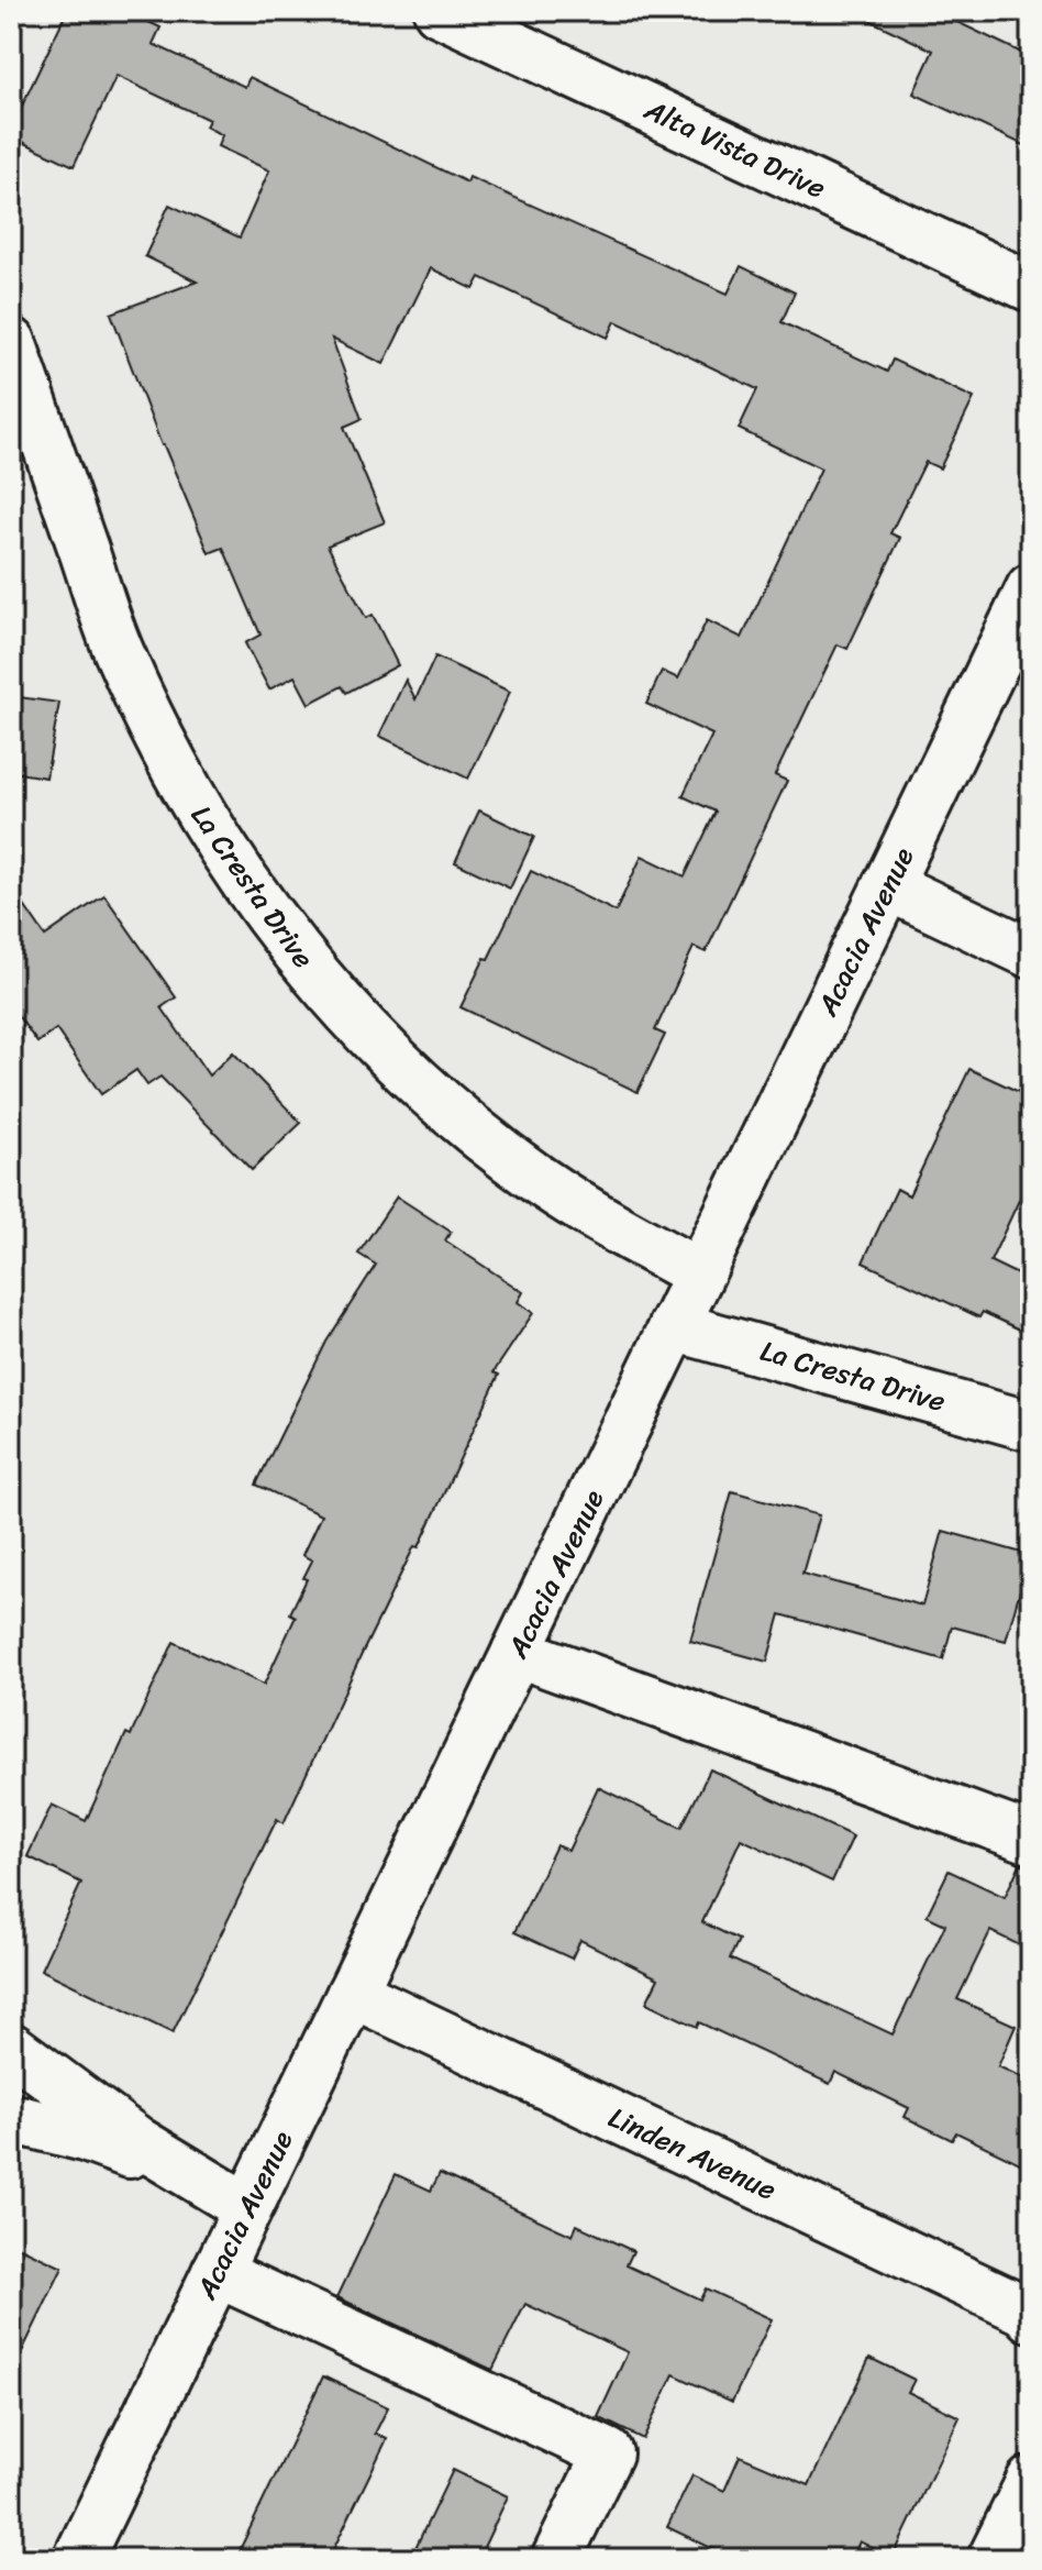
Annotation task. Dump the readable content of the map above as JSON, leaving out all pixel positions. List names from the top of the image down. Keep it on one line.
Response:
{"streets":{"street":["Alta Vista Drive","La Cresta Drive","Acacia Avenue","Linden Avenue"]},"crossings":[["La Cresta Drive","Acacia Avenue"],["Acacia Avenue","Linden Avenue"]]}
